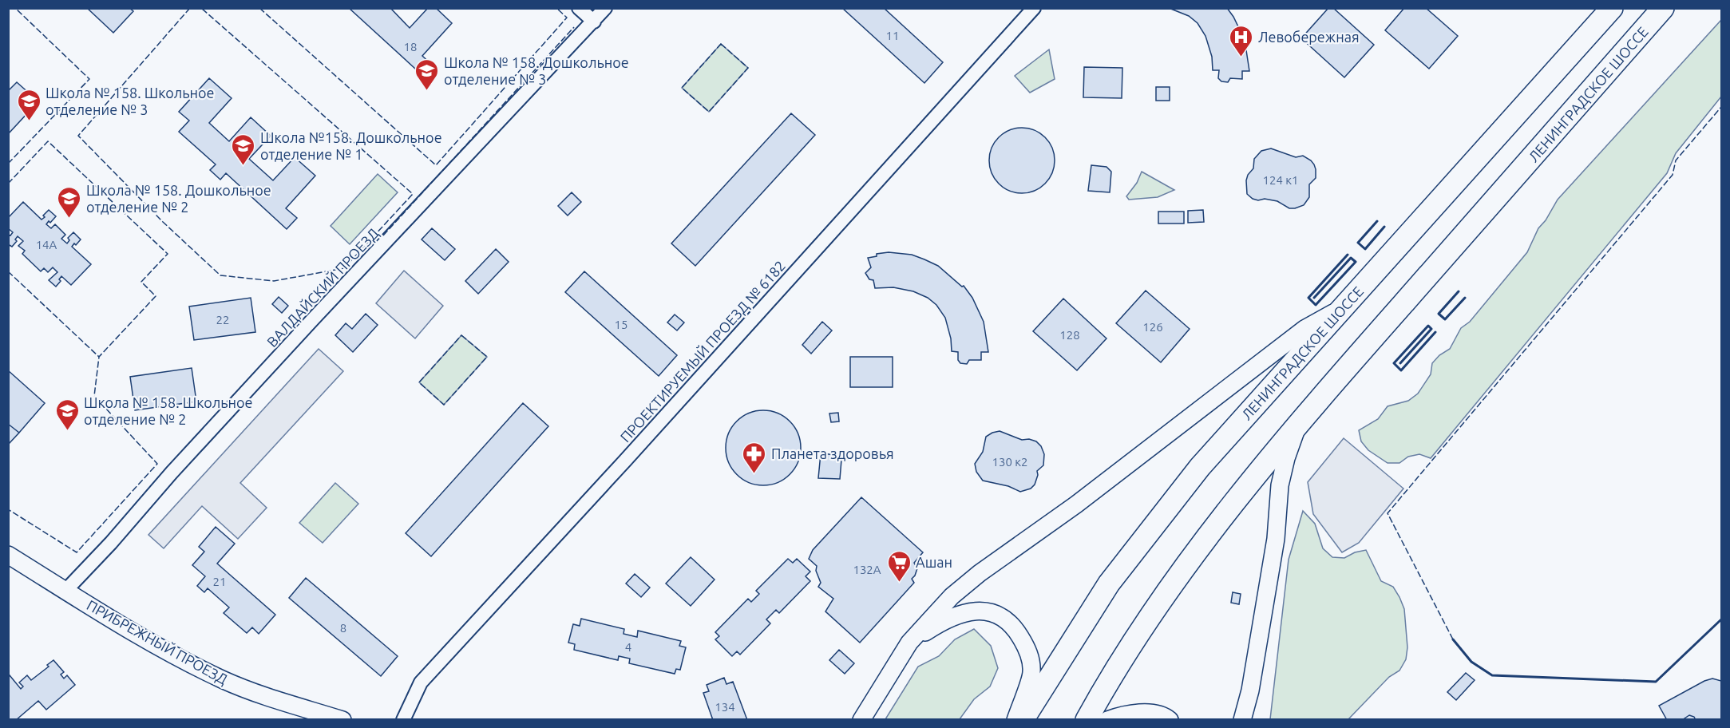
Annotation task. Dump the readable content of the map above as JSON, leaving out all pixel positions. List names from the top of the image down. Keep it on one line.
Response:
{"streets":{"main road":["ЛЕНИНГРАДСКОЕ ШОССЕ"],"street":["ВАЛДАЙСКИЙ ПРОЕЗД","ПРОЕКТИРУЕМЫЙ ПРОЕЗД № 6182","ПРИБРЕЖНЫЙ ПРОЕЗД"]},"crossings":[["ВАЛДАЙСКИЙ ПРОЕЗД","ПРИБРЕЖНЫЙ ПРОЕЗД"]],"places":{"hospital":["Левобережная"],"school or university":["Школа № 158. Дошкольное отделение № 3","Школа № 158. Школьное отделение № 3","Школа №158. Дошкольное отделение № 1","Школа № 158. Дошкольное отделение № 2","Школа № 158. Школьное отделение № 2"],"pharmacy":["Планета здоровья"],"supermarket":["Ашан"]},"house_numbers":["11","18","124 к1","14А","22","15","126","128","130 к2","132А","21","8","4","134"]}
